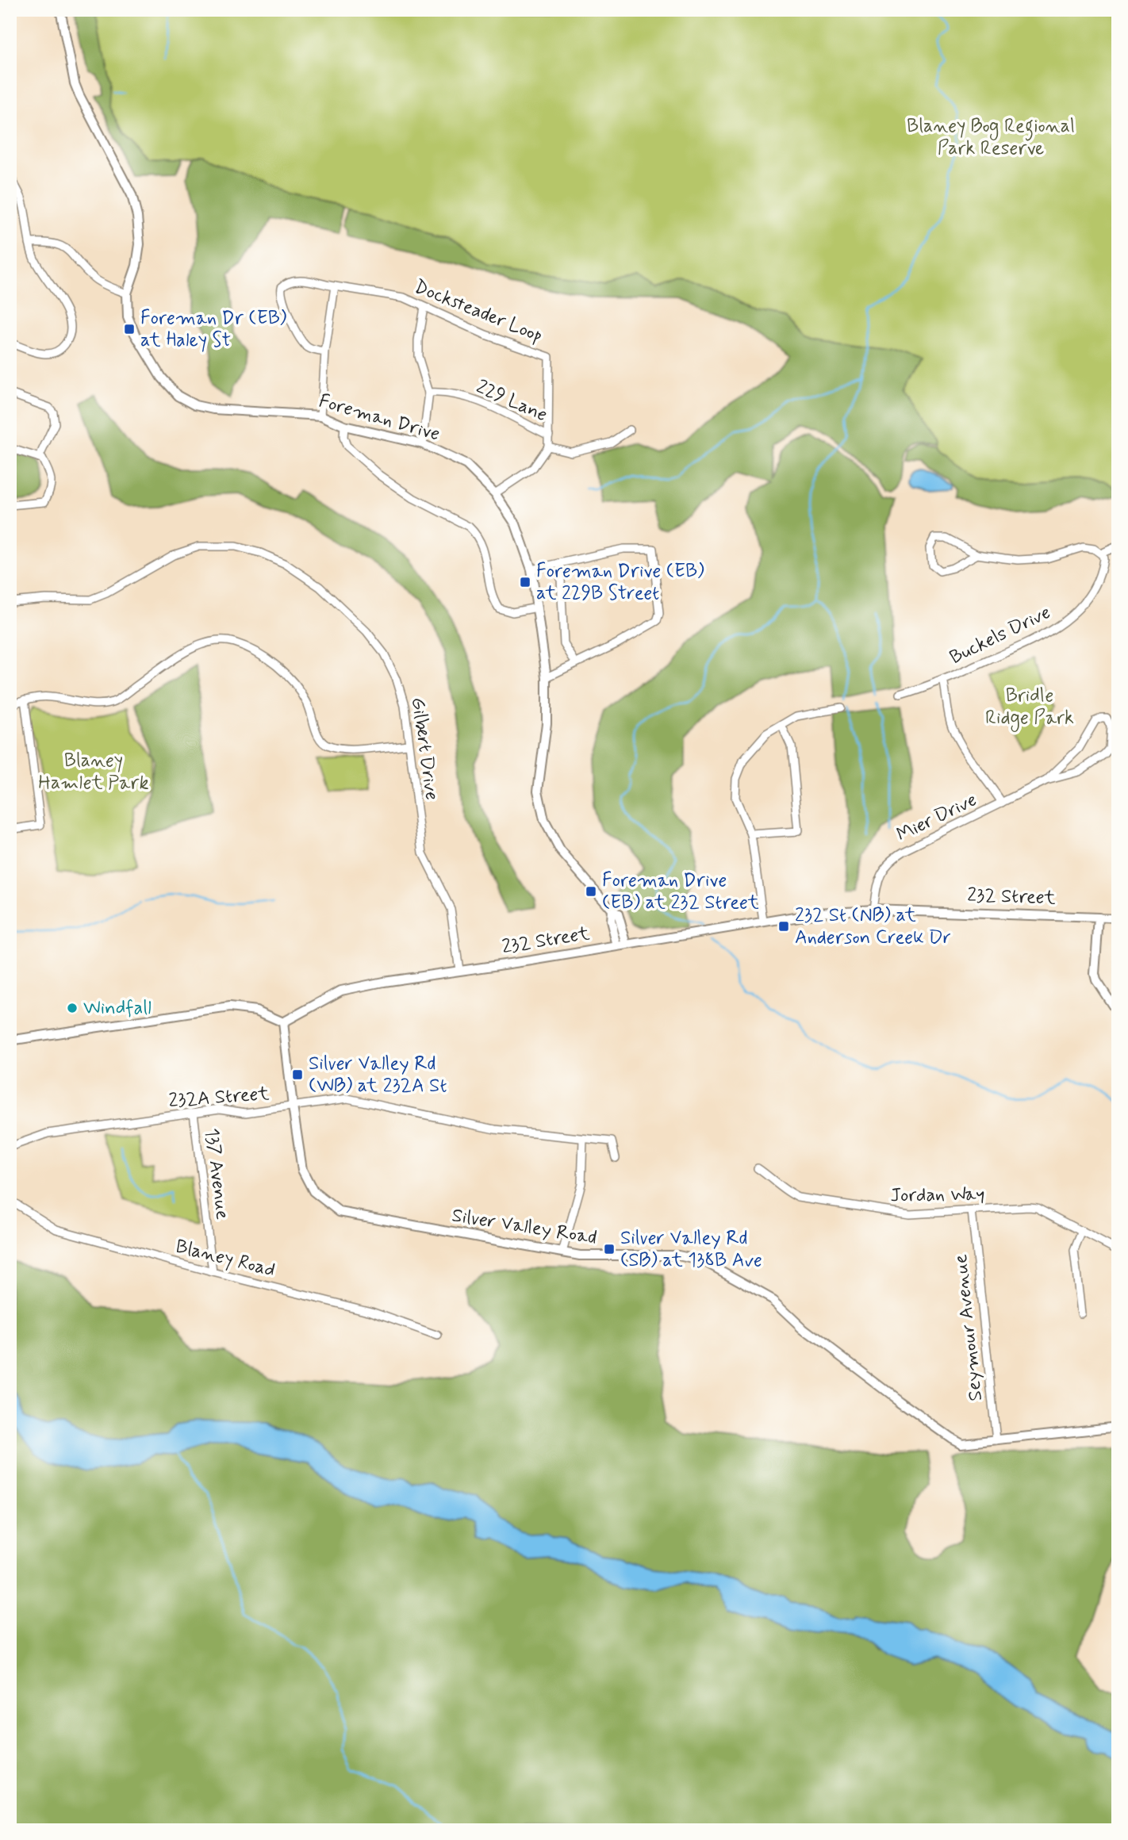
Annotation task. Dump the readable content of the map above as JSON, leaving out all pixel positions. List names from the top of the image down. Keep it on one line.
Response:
{"streets":{"street":["Docksteader Loop","229 Lane","Foreman Drive","Buckels Drive","Gilbert Drive","Mier Drive","232 Street","232A Street","137 Avenue","Jordan Way","Silver Valley Road","Blaney Road","Seymour Avenue"]},"crossings":[["Docksteader Loop","229 Lane"],["Foreman Drive","232 Street"],["Gilbert Drive","232 Street"],["Mier Drive","232 Street"],["232 Street","Silver Valley Road"],["232A Street","137 Avenue"],["232A Street","Silver Valley Road"],["137 Avenue","Blaney Road"],["Jordan Way","Seymour Avenue"],["Silver Valley Road","Seymour Avenue"]],"parks":["Blaney Bog Regional Park Reserve","Bridle Ridge Park","Blaney Hamlet Park"],"places":{"transit":["Foreman Dr (EB) at Haley St","Foreman Drive (EB) at 229B Street","Foreman Drive (EB) at 232 Street","232 St (NB) at Anderson Creek Dr","Silver Valley Rd (WB) at 232A St","Silver Valley Rd (SB) at 138B Ave"],"other":["Windfall"]}}
